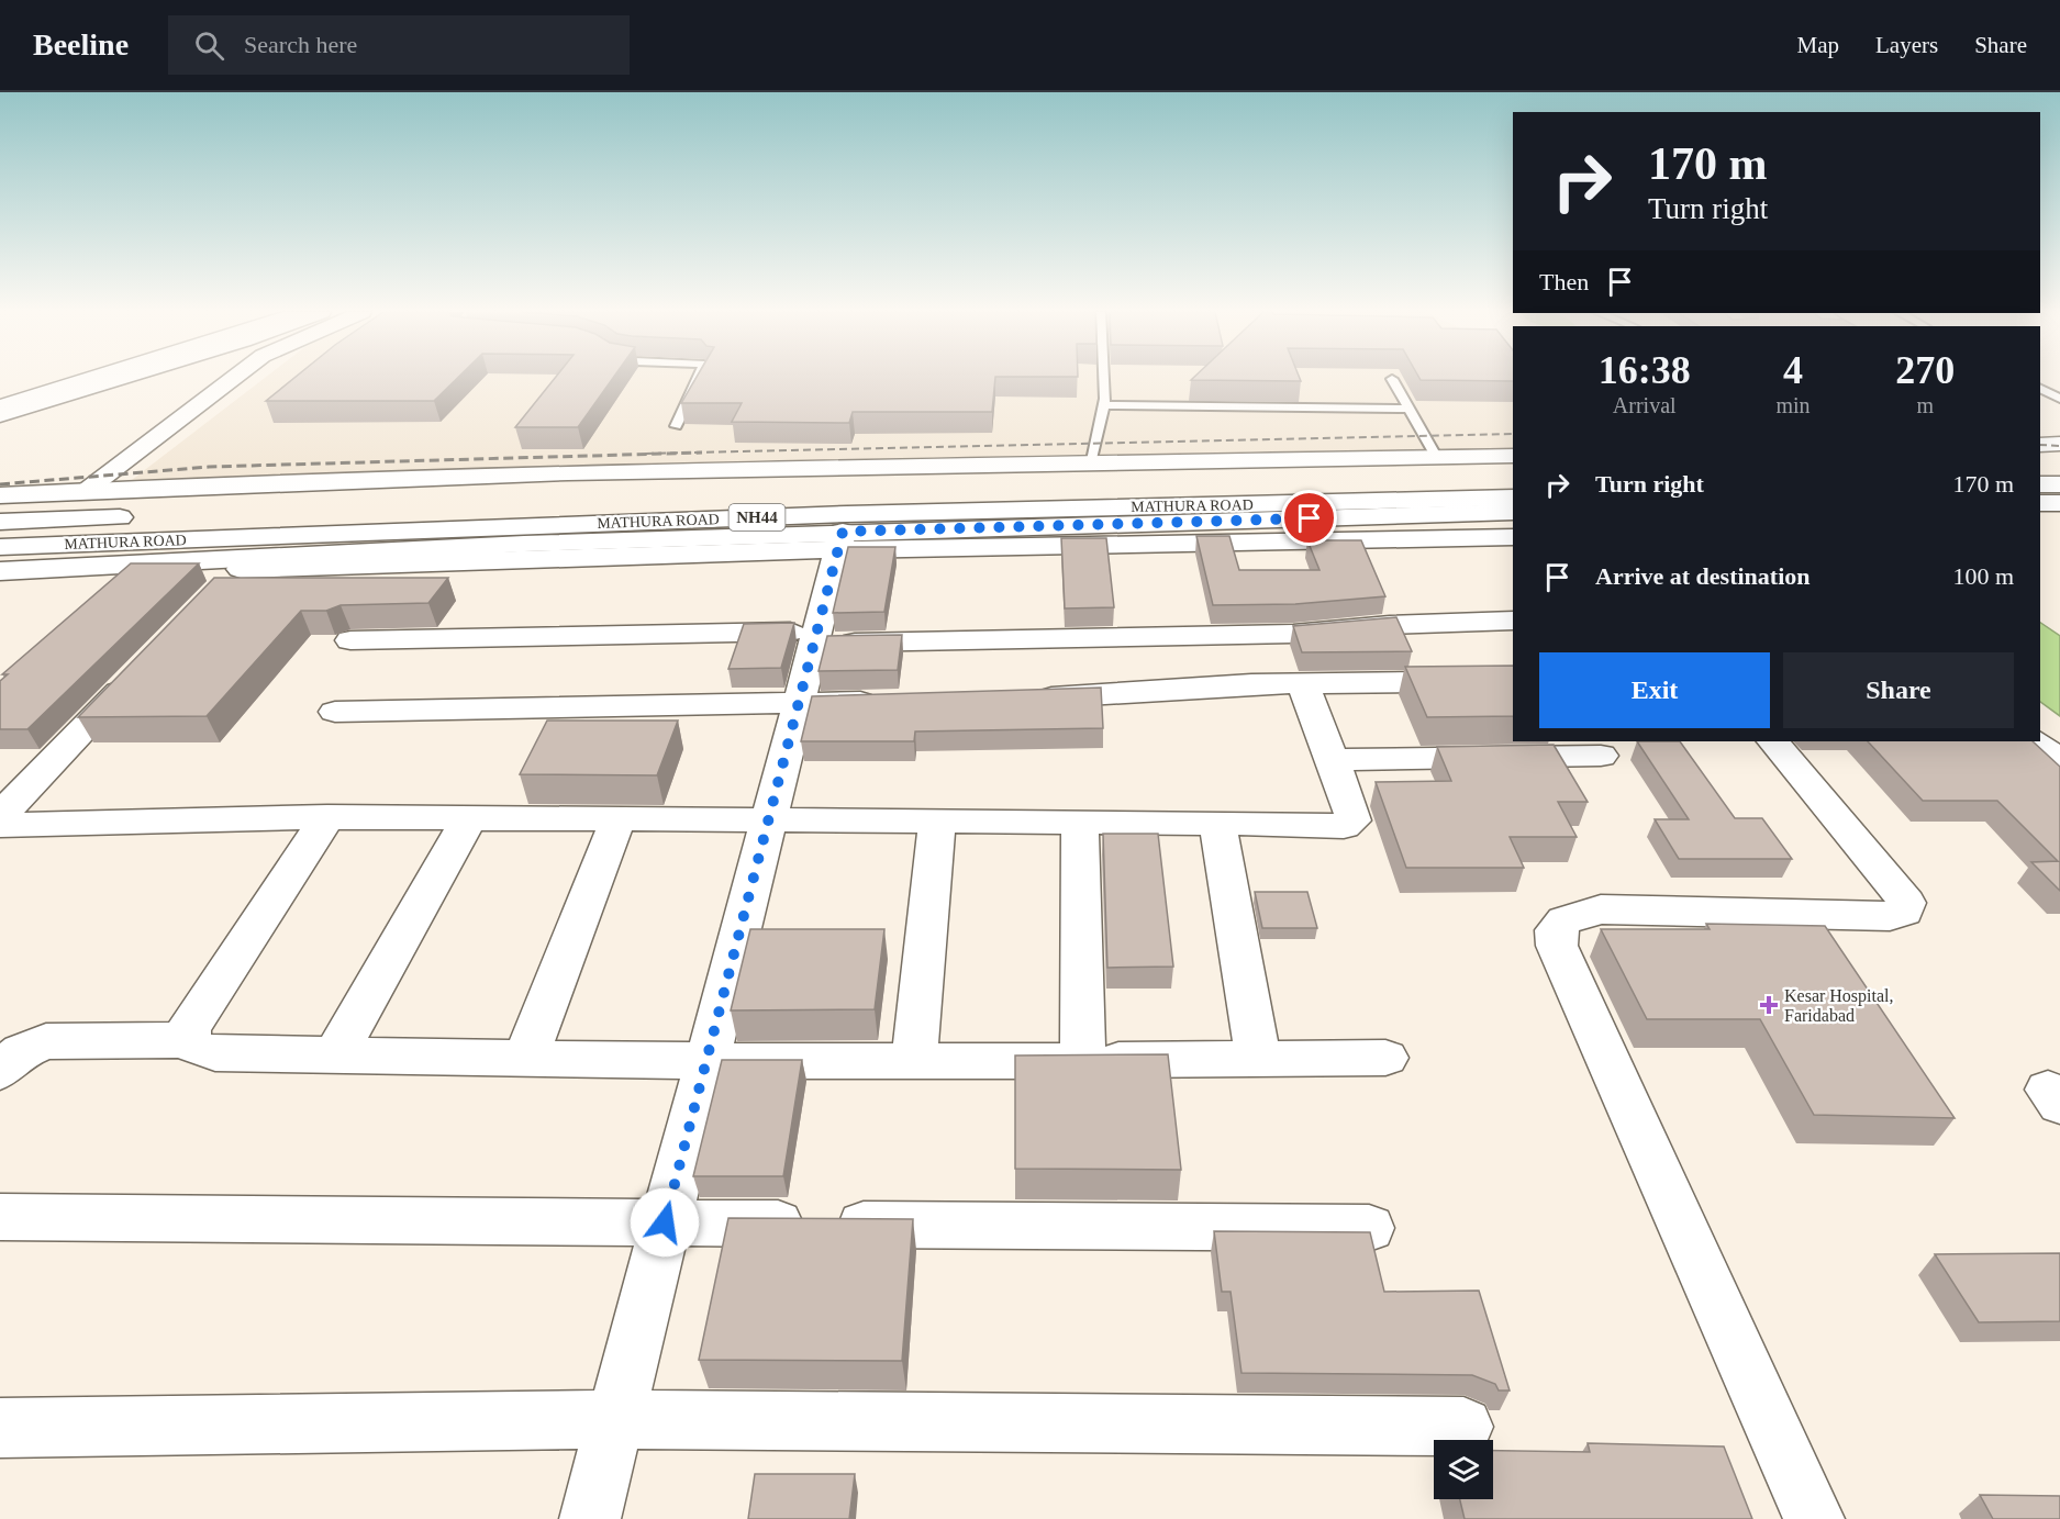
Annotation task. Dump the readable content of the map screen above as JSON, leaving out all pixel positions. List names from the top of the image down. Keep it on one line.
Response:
{"streets":{"main road":["MATHURA ROAD","NH44"]},"places":{"health":["Kesar Hospital, Faridabad"]},"page":{"header":"Beeline","search":"Search here","nav":["Map","Layers","Share"],"turn":["170 m","Turn right"],"then":"Then","eta":["16:38","Arrival","4","min","270","m"],"list":[{"name":"Turn right","value":"170 m"},{"name":"Arrive at destination","value":"100 m"}],"buttons":["Exit","Share"]}}
